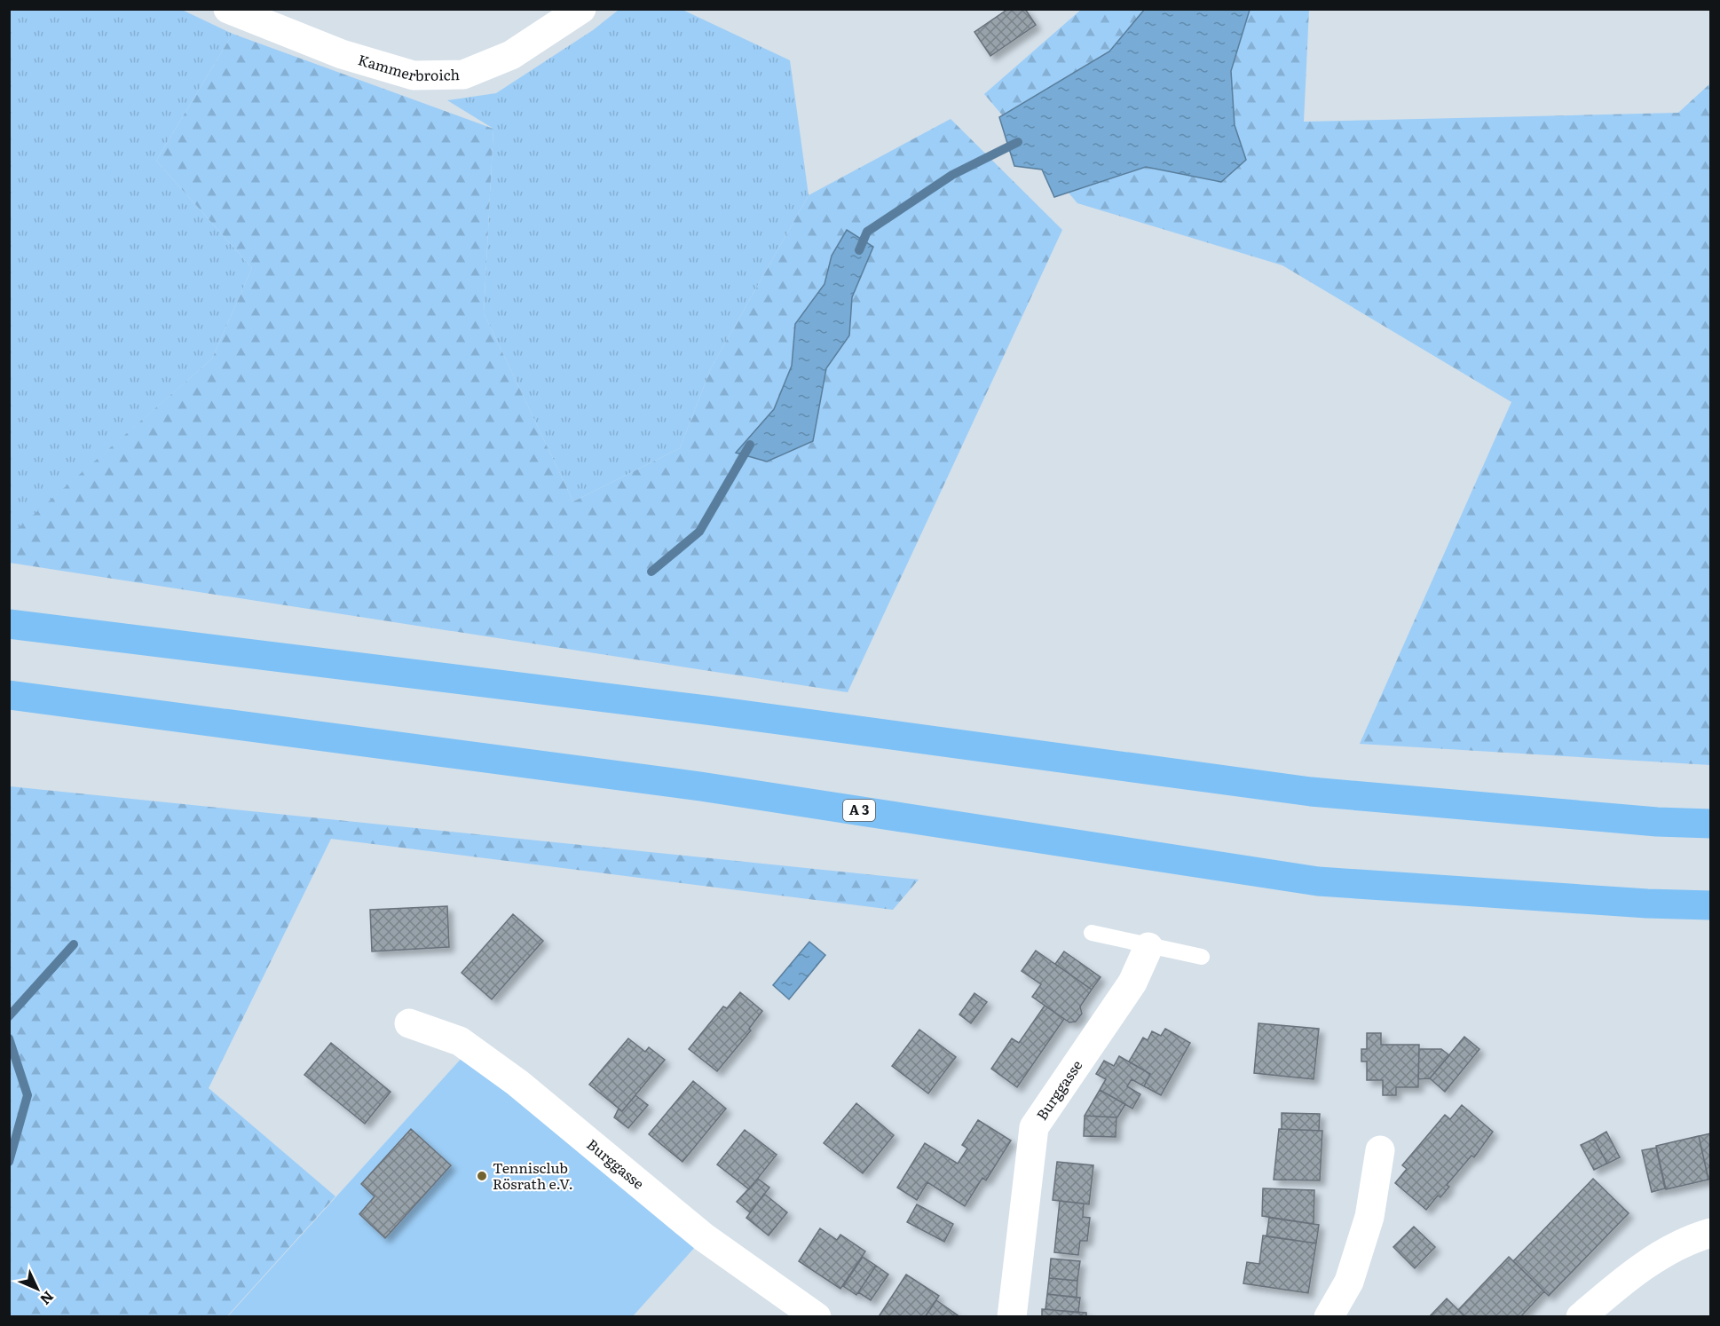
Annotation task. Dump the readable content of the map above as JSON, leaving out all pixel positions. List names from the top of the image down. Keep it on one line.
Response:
{"streets":{"highway":["A 3"],"street":["Kammerbroich","Burggasse"]},"places":["Tennisclub Rösrath e.V."],"north":"bottom right"}
